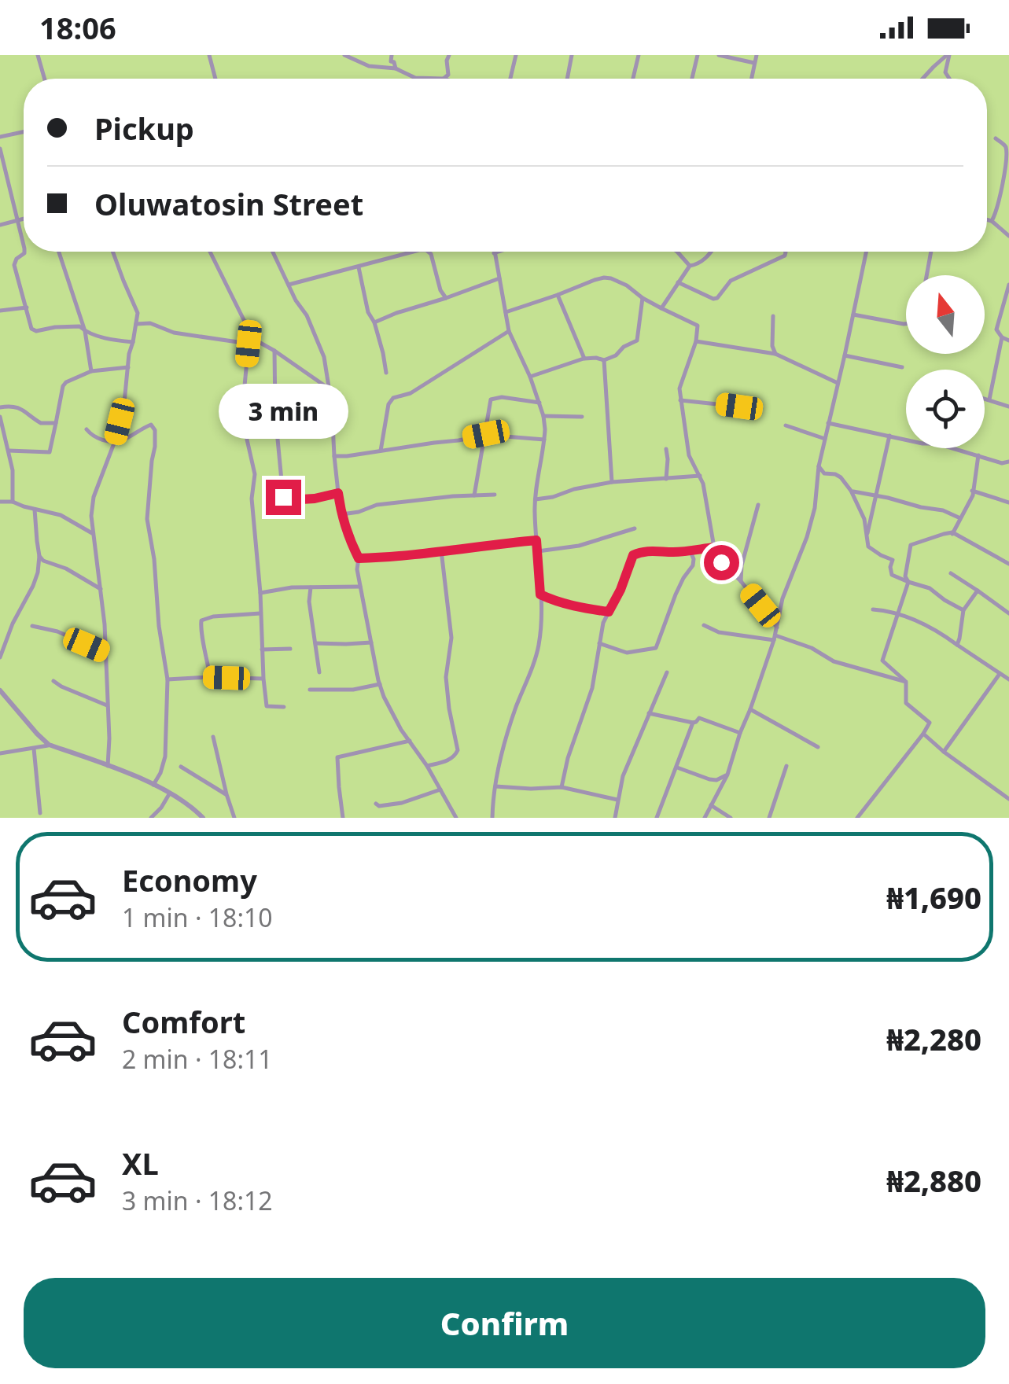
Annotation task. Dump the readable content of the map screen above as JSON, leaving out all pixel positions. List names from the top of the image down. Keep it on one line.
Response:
{"north":"top","page":{"status":"18:06","banner":["Pickup","Oluwatosin Street"],"bubble":"3 min","list":[{"name":"Economy","note":"1 min · 18:10","value":"₦1,690"},{"name":"Comfort","note":"2 min · 18:11","value":"₦2,280"},{"name":"XL","note":"3 min · 18:12","value":"₦2,880"}],"buttons":"Confirm"}}
